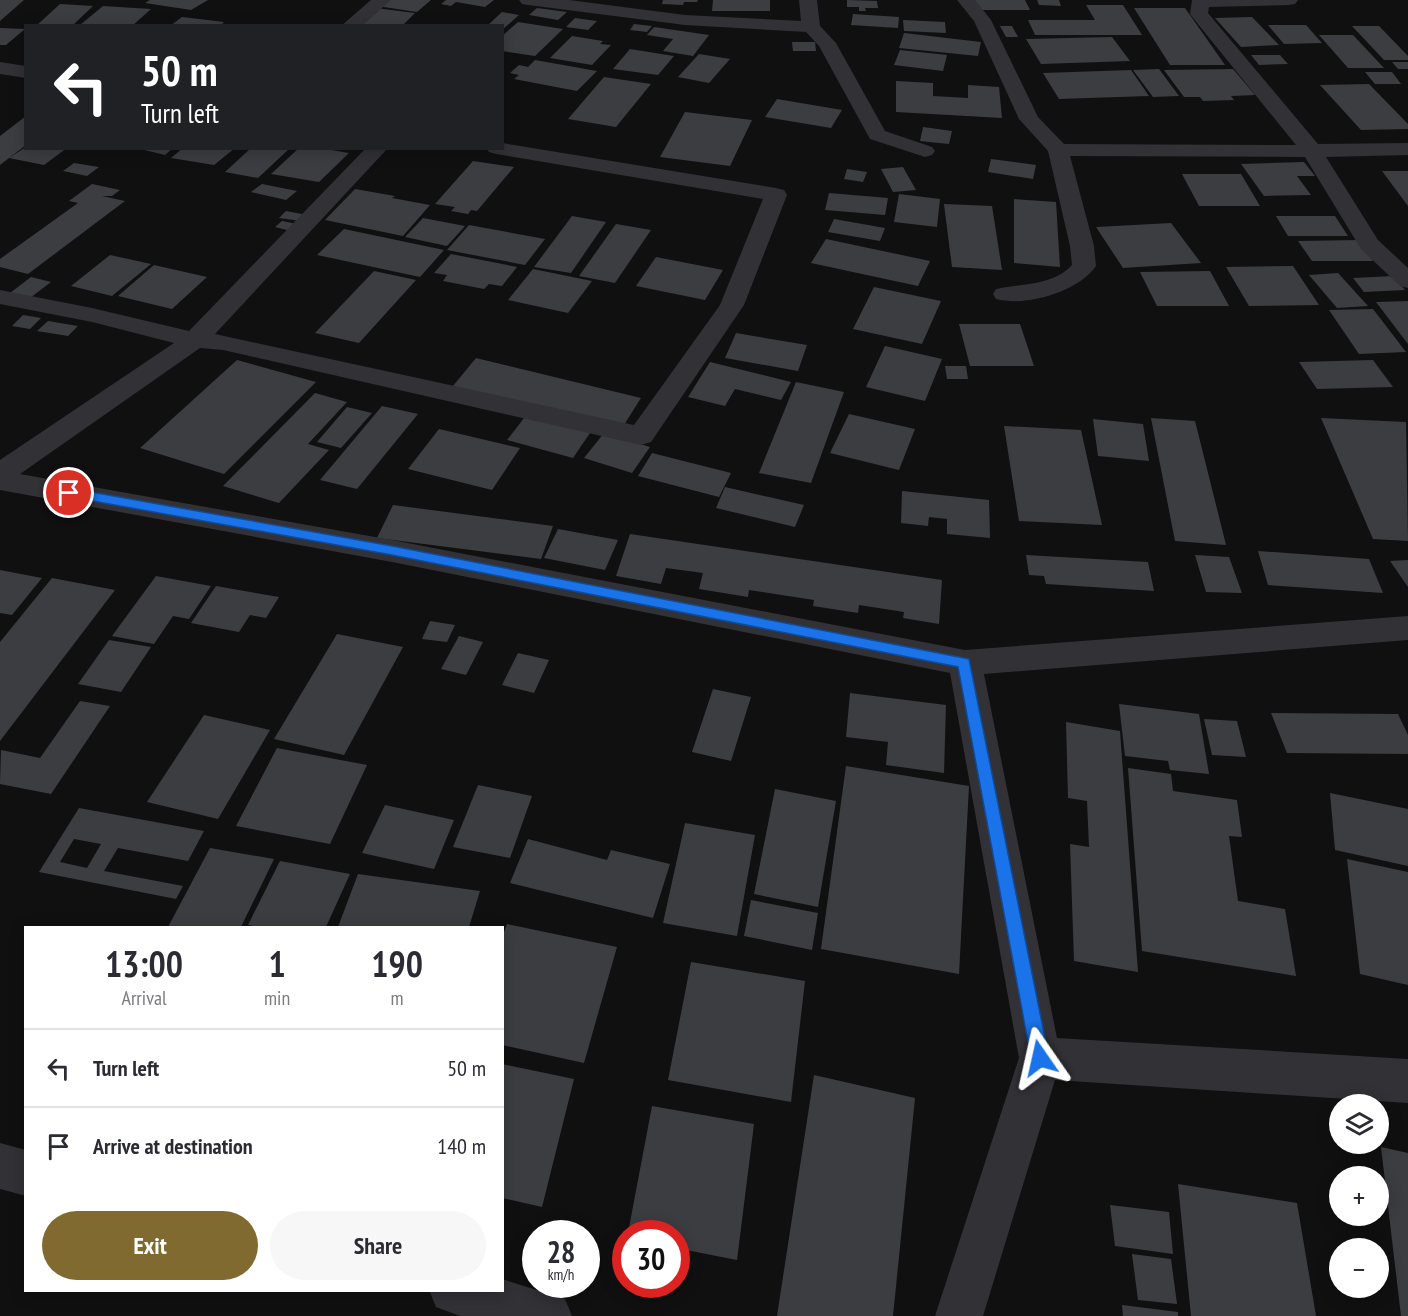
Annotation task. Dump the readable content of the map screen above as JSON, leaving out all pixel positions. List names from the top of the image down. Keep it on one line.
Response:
{"page":{"turn":["50 m","Turn left"],"eta":["13:00","Arrival","1","min","190","m"],"list":[{"name":"Turn left","value":"50 m"},{"name":"Arrive at destination","value":"140 m"}],"map_buttons":["+","−"],"buttons":["Exit","Share"],"speed":"28 km/h","limit":"30"}}
